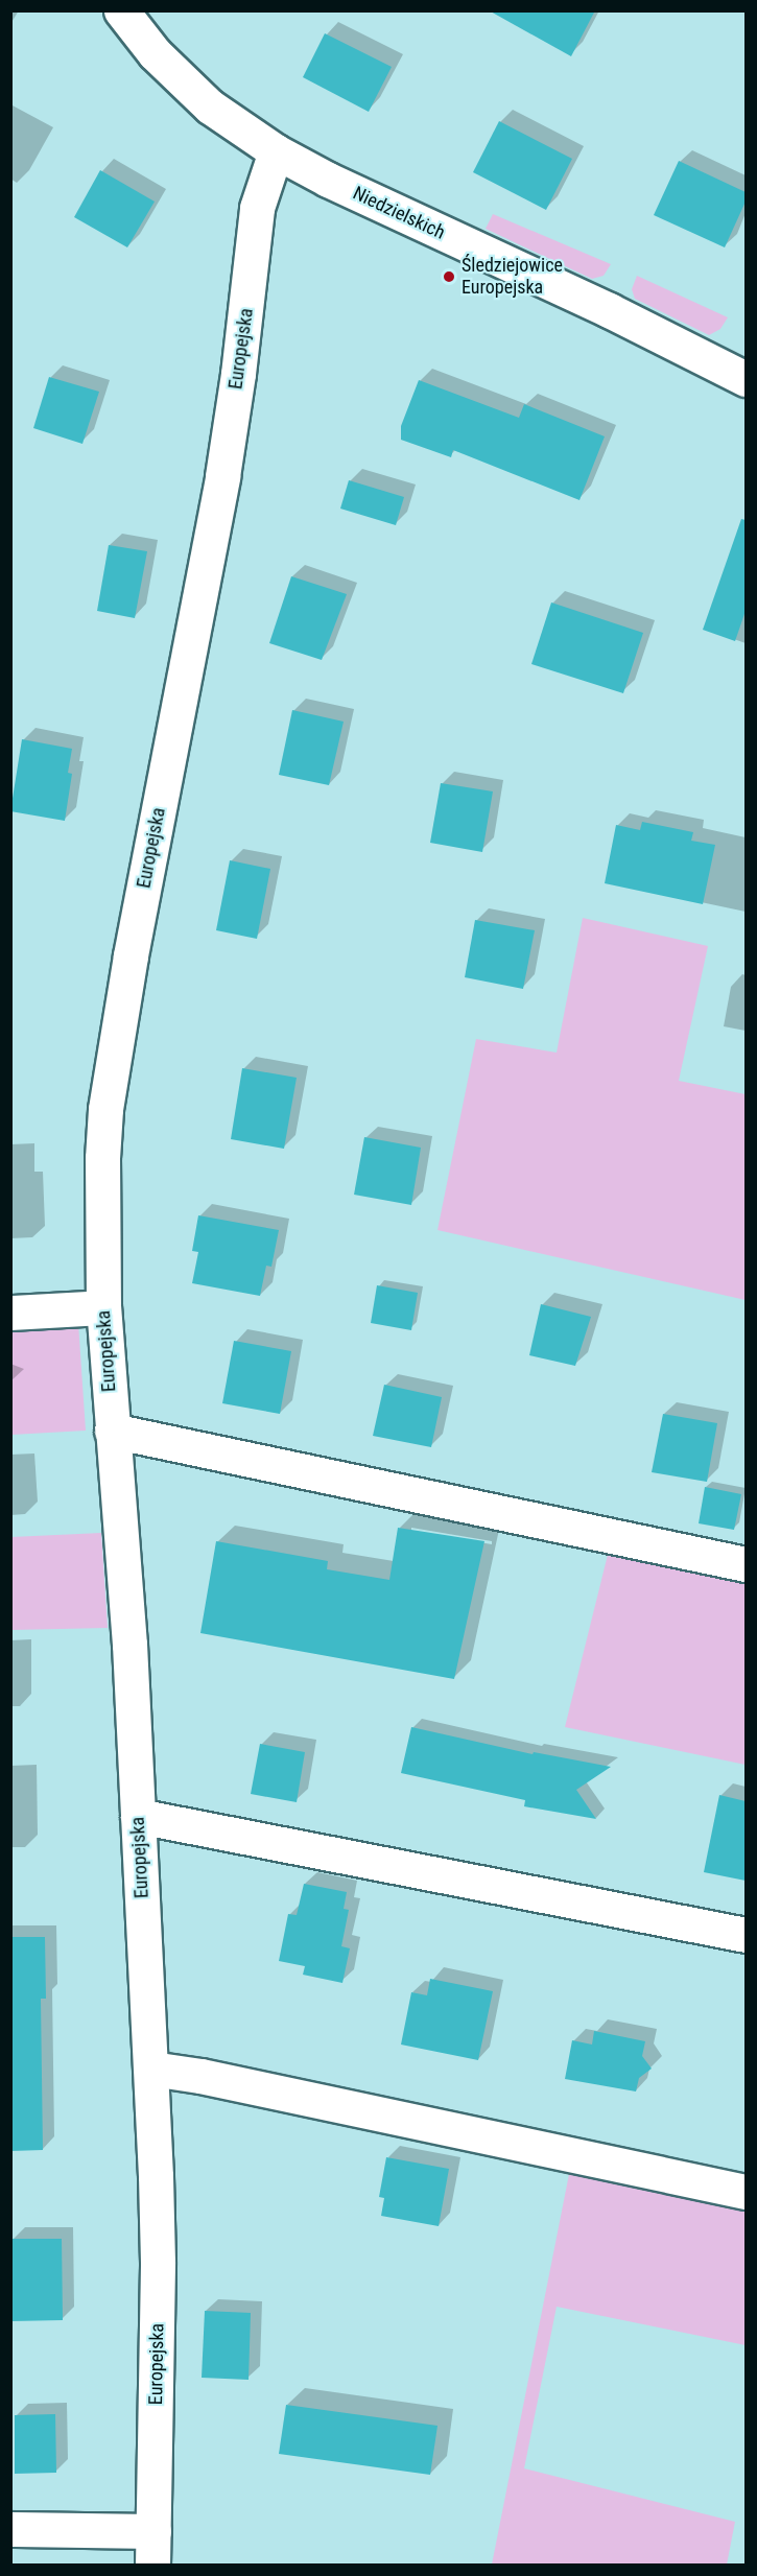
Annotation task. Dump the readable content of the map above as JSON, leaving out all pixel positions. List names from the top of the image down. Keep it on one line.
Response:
{"streets":{"street":["Niedzielskich","Europejska"]},"crossings":[["Niedzielskich","Europejska"]],"places":["Śledziejowice Europejska"]}
